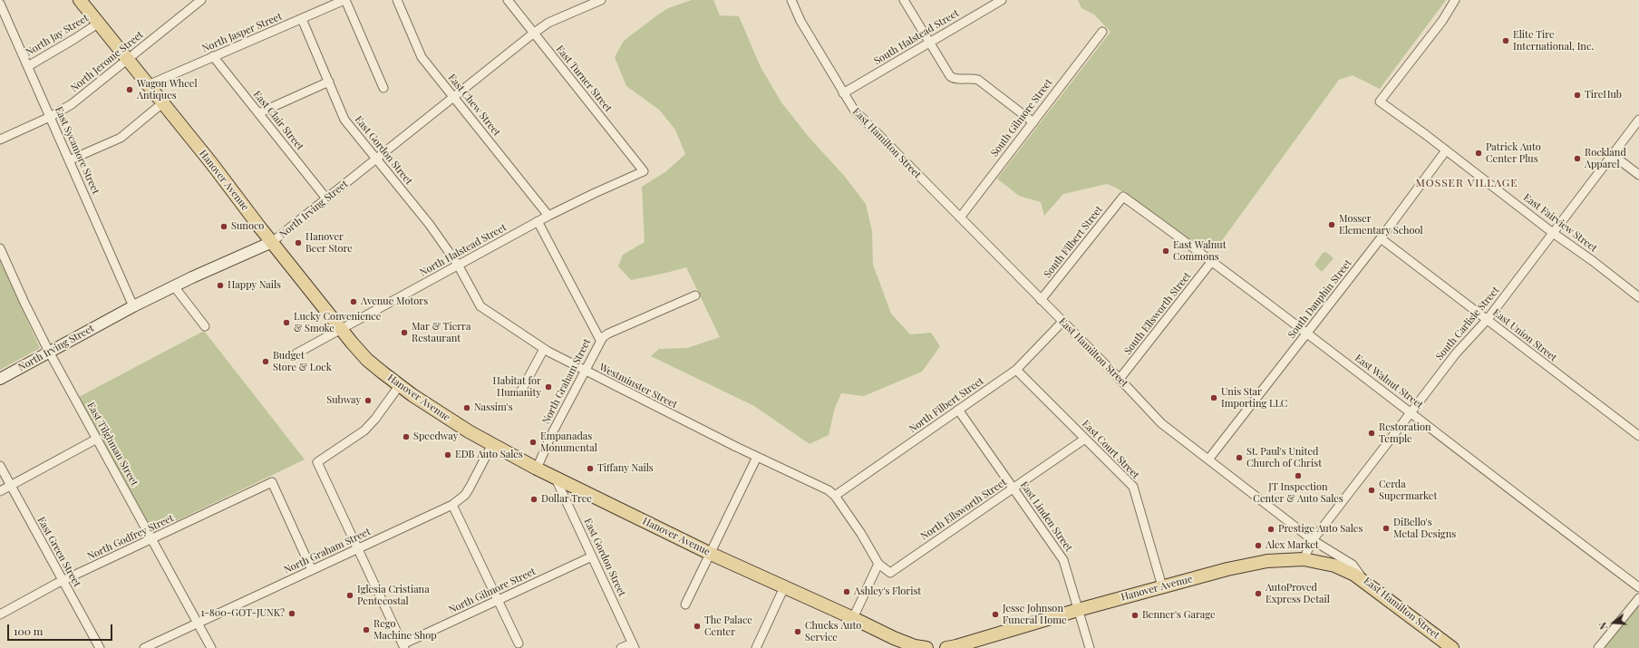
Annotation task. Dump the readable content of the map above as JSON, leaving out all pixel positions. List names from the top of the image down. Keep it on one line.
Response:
{"streets":{"main road":["East Hamilton Street","Hanover Avenue","North Irving Street"],"street":["North Jasper Street","North Jay Street","South Halstead Street","North Jerome Street","East Turner Street","East Chew Street","South Gilmore Street","East Clair Street","East Sycamore Street","East Gordon Street","East Fairview Street","South Filbert Street","North Halstead Street","South Dauphin Street","South Ellsworth Street","South Carlisle Street","East Union Street","North Graham Street","East Walnut Street","Westminster Street","North Filbert Street","East Tilghman Street","East Court Street","North Ellsworth Street","East Linden Street","North Godfrey Street","East Green Street","North Gilmore Street"]},"crossings":[["North Jasper Street","East Clair Street"],["North Jasper Street","East Gordon Street"],["North Jasper Street","Hanover Avenue"],["North Jay Street","East Sycamore Street"],["North Jay Street","Hanover Avenue"],["South Halstead Street","East Hamilton Street"],["North Jerome Street","East Sycamore Street"],["North Jerome Street","Hanover Avenue"],["East Turner Street","North Irving Street"],["East Turner Street","North Halstead Street"],["East Chew Street","North Irving Street"],["East Chew Street","North Halstead Street"],["South Gilmore Street","East Hamilton Street"],["East Clair Street","North Irving Street"],["East Hamilton Street","Hanover Avenue"],["East Hamilton Street","South Filbert Street"],["East Hamilton Street","South Dauphin Street"],["East Hamilton Street","South Ellsworth Street"],["East Hamilton Street","South Carlisle Street"],["East Hamilton Street","North Filbert Street"],["East Sycamore Street","North Irving Street"],["East Gordon Street","Hanover Avenue"],["East Gordon Street","North Irving Street"],["East Gordon Street","North Halstead Street"],["East Gordon Street","Westminster Street"],["East Gordon Street","North Gilmore Street"],["Hanover Avenue","North Irving Street"],["Hanover Avenue","North Halstead Street"],["Hanover Avenue","South Carlisle Street"],["Hanover Avenue","North Graham Street"],["Hanover Avenue","East Court Street"],["Hanover Avenue","East Linden Street"],["North Irving Street","East Tilghman Street"],["East Fairview Street","South Dauphin Street"],["East Fairview Street","South Carlisle Street"],["South Filbert Street","East Walnut Street"],["North Halstead Street","Westminster Street"],["South Dauphin Street","East Union Street"],["South Dauphin Street","East Walnut Street"],["South Ellsworth Street","East Walnut Street"],["South Carlisle Street","East Union Street"],["South Carlisle Street","East Walnut Street"],["North Graham Street","Westminster Street"],["North Graham Street","East Tilghman Street"],["North Graham Street","North Godfrey Street"],["Westminster Street","North Filbert Street"],["North Filbert Street","East Court Street"],["North Filbert Street","East Linden Street"],["East Tilghman Street","North Godfrey Street"],["East Court Street","North Ellsworth Street"],["North Ellsworth Street","East Linden Street"],["North Godfrey Street","East Green Street"]],"districts":["MOSSER VILLAGE"],"places":["Elite Tire International, Inc.","Wagon Wheel Antiques","TireHub","Patrick Auto Center Plus","Rockland Apparel","Mosser Elementary School","Sunoco","Hanover Beer Store","East Walnut Commons","Happy Nails","Avenue Motors","Lucky Convenience & Smoke","Mar & Tierra Restaurant","Budget Store & Lock","Habitat for Humanity","Unis Star Importing LLC","Subway","Nassim's","Restoration Temple","Speedway","Empanadas Monumental","EDB Auto Sales","St. Paul's United Church of Christ","Tiffany Nails","JT Inspection Center & Auto Sales","Cerda Supermarket","Dollar Tree","DiBello's Metal Designs","Prestige Auto Sales","Alex Market","Ashley's Florist","AutoProved Express Detail","Iglesia Cristiana Pentecostal","1-800-GOT-JUNK?","Jesse Johnson Funeral Home","Benner's Garage","The Palace Center","Rego Machine Shop","Chucks Auto Service"],"scale_bar":"100 m","north":"left"}
